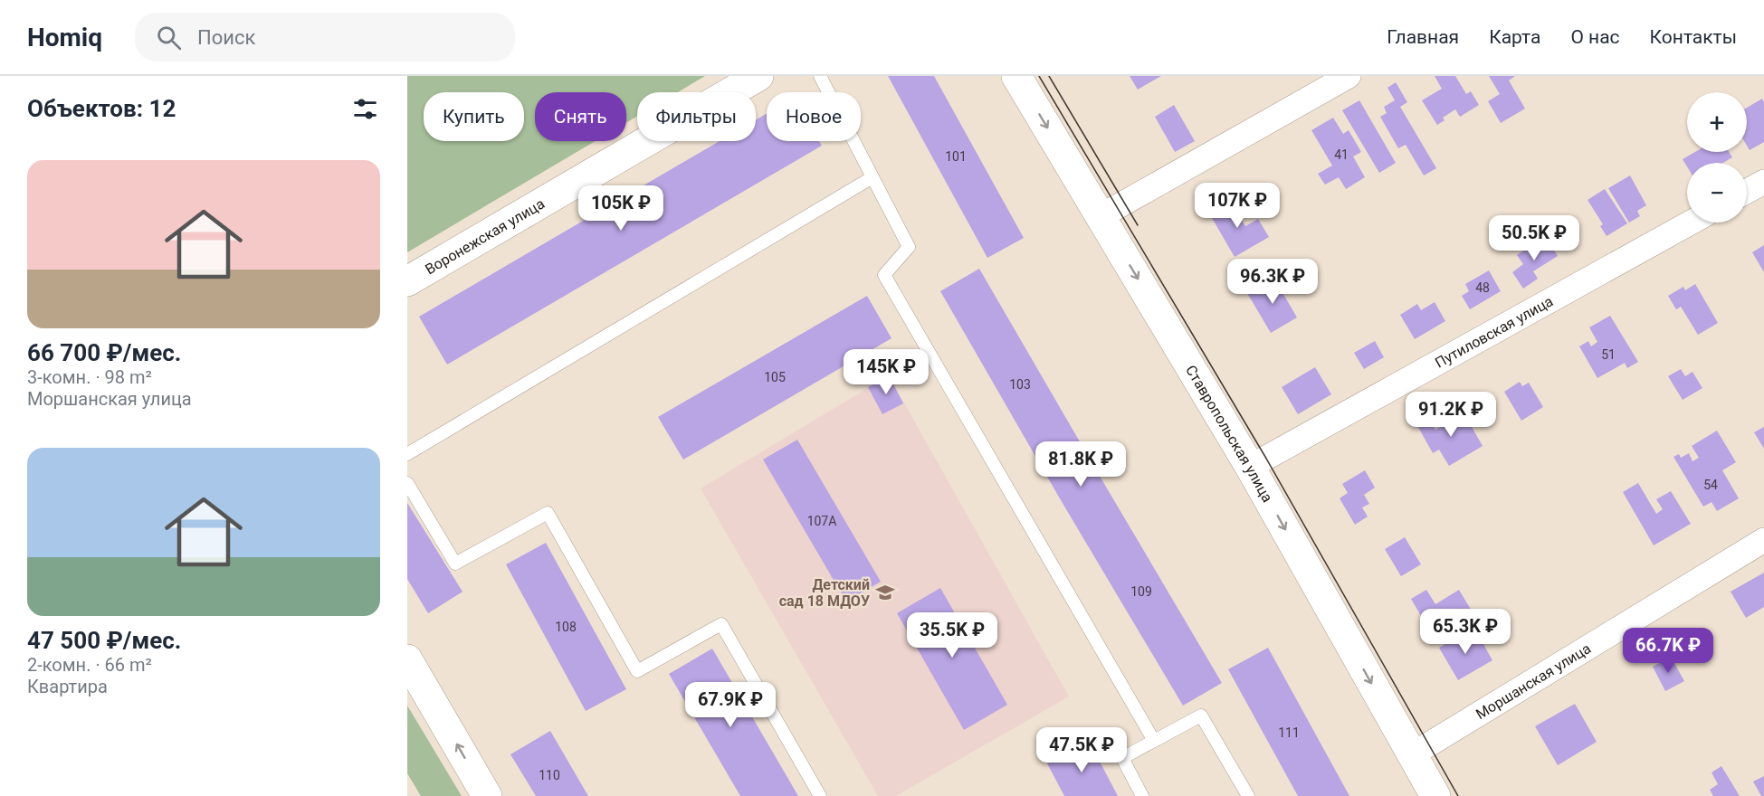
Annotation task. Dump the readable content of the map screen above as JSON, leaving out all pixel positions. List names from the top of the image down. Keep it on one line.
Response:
{"streets":{"street":["Воронежская улица","Путиловская улица","Ставропольская улица","Моршанская улица"]},"crossings":[["Путиловская улица","Ставропольская улица"],["Ставропольская улица","Моршанская улица"]],"one_way":["Ставропольская улица"],"places":{"school or university":["Детский сад 18 МДОУ"]},"house_numbers":["41","101","48","51","105","103","54","107А","109","108","111","110"],"page":{"header":"Homiq","search":"Поиск","nav":["Главная","Карта","О нас","Контакты"],"heading":"Объектов: 12","map_buttons":["+","−"],"chip":["Купить","Снять","Фильтры","Новое"],"list":[{"name":"66 700 ₽/мес.","note":"3-комн. · 98 m² · Моршанская улица"},{"name":"47 500 ₽/мес.","note":"2-комн. · 66 m² · Квартира"}],"price":["107K ₽","105K ₽","50.5K ₽","96.3K ₽","145K ₽","91.2K ₽","81.8K ₽","65.3K ₽","35.5K ₽","66.7K ₽","67.9K ₽","47.5K ₽"]}}
